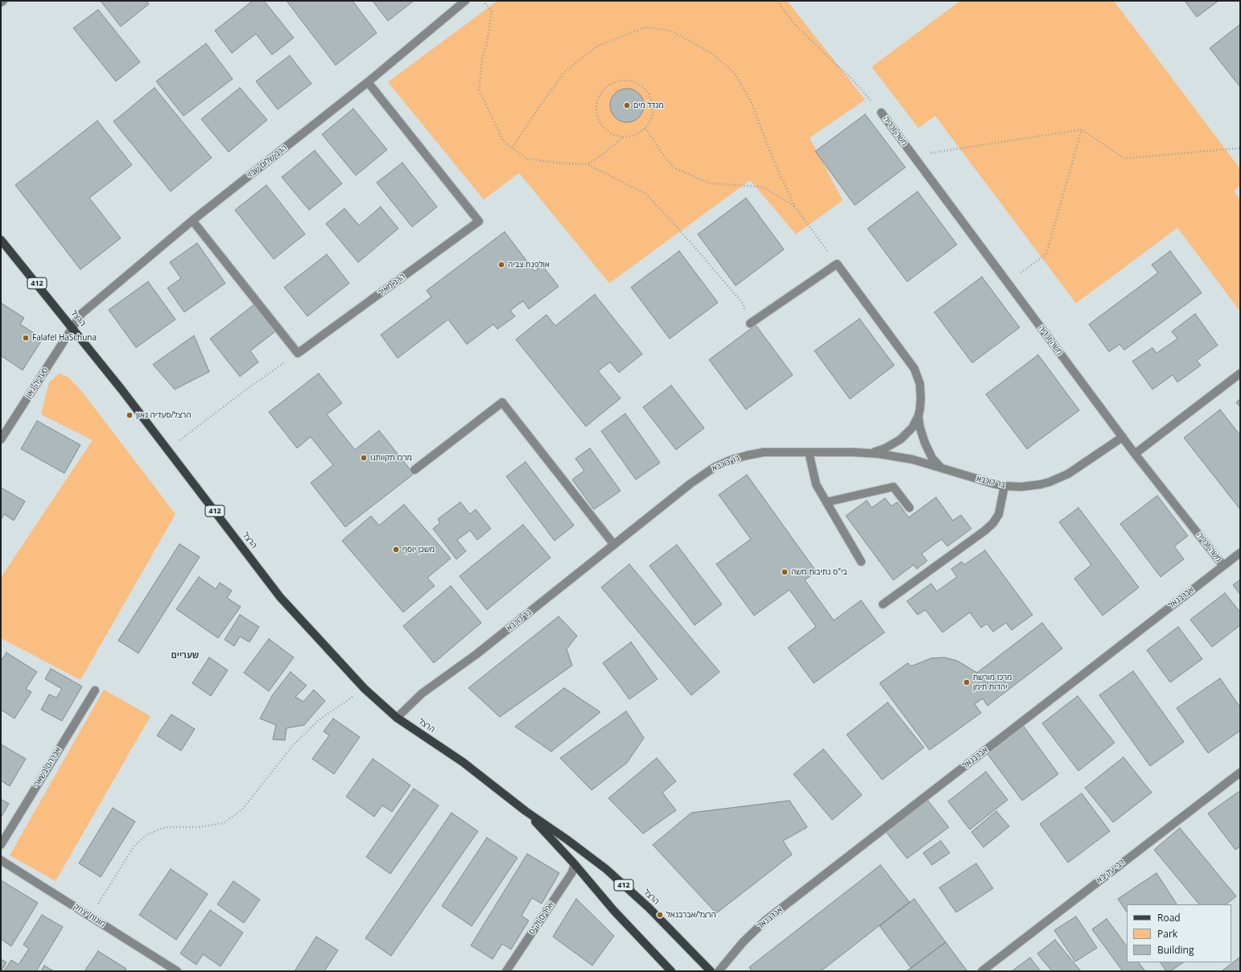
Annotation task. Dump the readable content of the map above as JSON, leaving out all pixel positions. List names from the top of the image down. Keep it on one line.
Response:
{"streets":{"main road":["412","הרצל"],"street":["משה זכריה","הרב שלום שבזי","הרב מאיר","סעדיה גאון","בר כוכבא","אברבנאל","אברהם בשארי","רבי עקיבא","מוגזח יצחק","אפרים זק\"ס"]},"crossings":[["משה זכריה","בר כוכבא"],["משה זכריה","אברבנאל"],["הרב שלום שבזי","הרב מאיר"],["הרב שלום שבזי","הרצל"],["הרב שלום שבזי","סעדיה גאון"],["הרצל","סעדיה גאון"],["הרצל","בר כוכבא"],["הרצל","אפרים זק\"ס"]],"districts":["שעריים"],"places":["מגדל מים","אולפנת צביה","Falafel HaSchuna","הרצל/סעדיה גאון","מרכז תקוותנו","משכן יוסף","בי\"ס נתיבות משה","מרכז מורשת יהדות תימן","הרצל/אברבנאל"],"legend":["Road","Park","Building"]}
